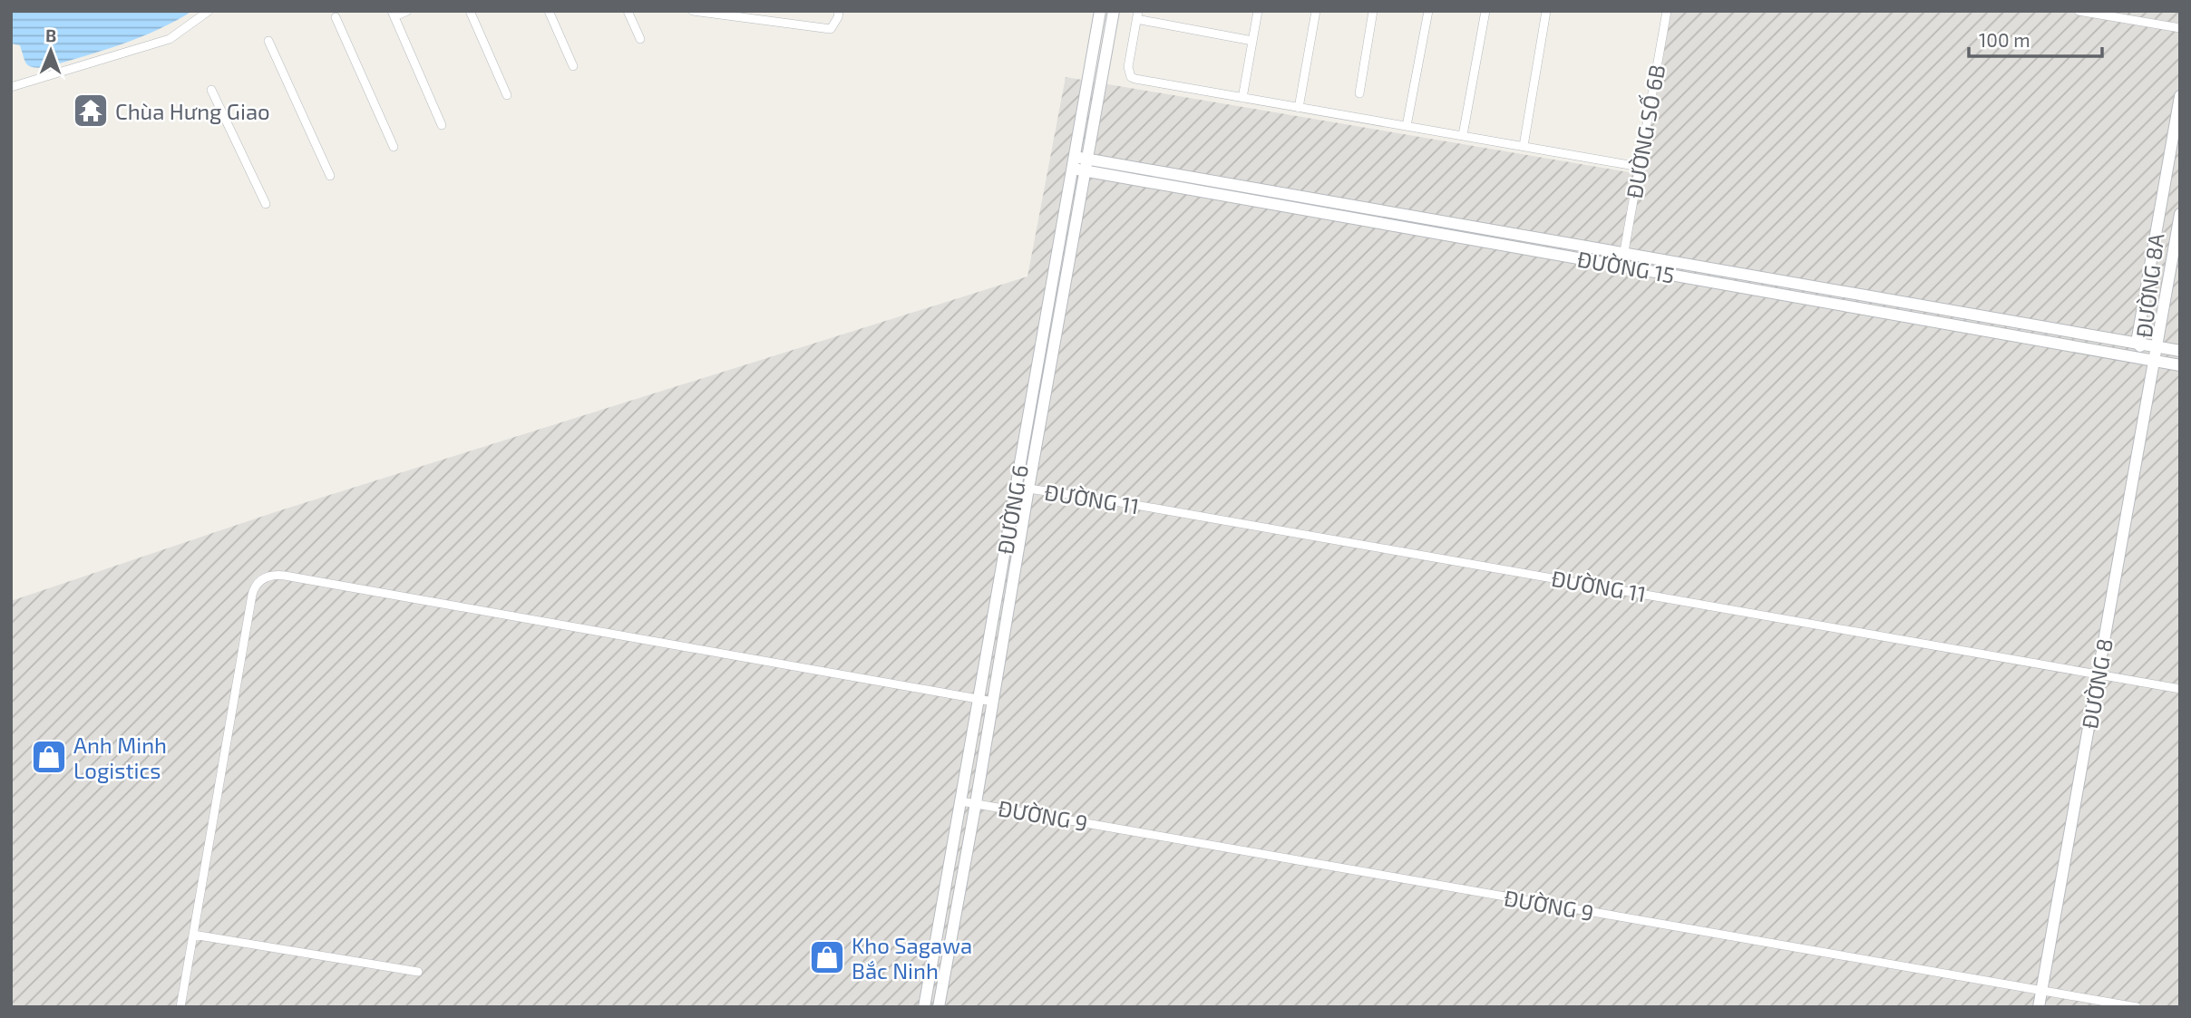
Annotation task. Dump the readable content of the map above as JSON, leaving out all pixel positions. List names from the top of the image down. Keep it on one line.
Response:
{"streets":{"street":["ĐƯỜNG SỐ 6B","ĐƯỜNG 15","ĐƯỜNG 8A","ĐƯỜNG 11","ĐƯỜNG 6","ĐƯỜNG 8","ĐƯỜNG 9"]},"crossings":[["ĐƯỜNG SỐ 6B","ĐƯỜNG 15"],["ĐƯỜNG 15","ĐƯỜNG 8A"],["ĐƯỜNG 15","ĐƯỜNG 6"],["ĐƯỜNG 15","ĐƯỜNG 8"],["ĐƯỜNG 8A","ĐƯỜNG 8"],["ĐƯỜNG 11","ĐƯỜNG 6"],["ĐƯỜNG 11","ĐƯỜNG 8"],["ĐƯỜNG 6","ĐƯỜNG 9"],["ĐƯỜNG 8","ĐƯỜNG 9"]],"places":{"temple":["Chùa Hưng Giao"],"shop":["Anh Minh Logistics","Kho Sagawa Bắc Ninh"]},"scale_bar":"100 m","north":"top"}
